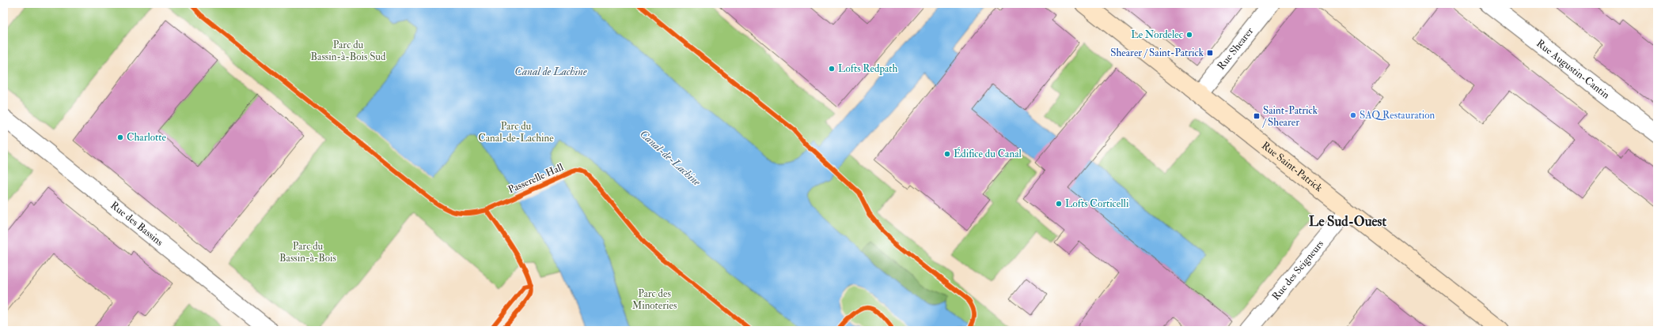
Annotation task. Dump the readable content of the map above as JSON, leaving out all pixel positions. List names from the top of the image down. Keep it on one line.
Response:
{"streets":{"main road":["Rue Saint-Patrick"],"street":["Rue Shearer","Rue Augustin-Cantin","Rue des Bassins","Rue des Seigneurs"],"cycle path":["Passerelle Hall"]},"crossings":[["Rue Shearer","Rue Saint-Patrick"],["Rue Saint-Patrick","Rue des Seigneurs"]],"districts":["Le Sud-Ouest"],"water":["Canal de Lachine","Canal-de-Lachine"],"parks":["Parc du Bassin-à-Bois Sud","Parc du Canal-de-Lachine","Parc du Bassin-à-Bois","Parc des Minoteries"],"places":{"other":["Le Nordelec","Lofts Redpath","SAQ Restauration","Charlotte","Édifice du Canal","Lofts Corticelli"],"transit":["Shearer / Saint-Patrick","Saint-Patrick / Shearer"]}}
